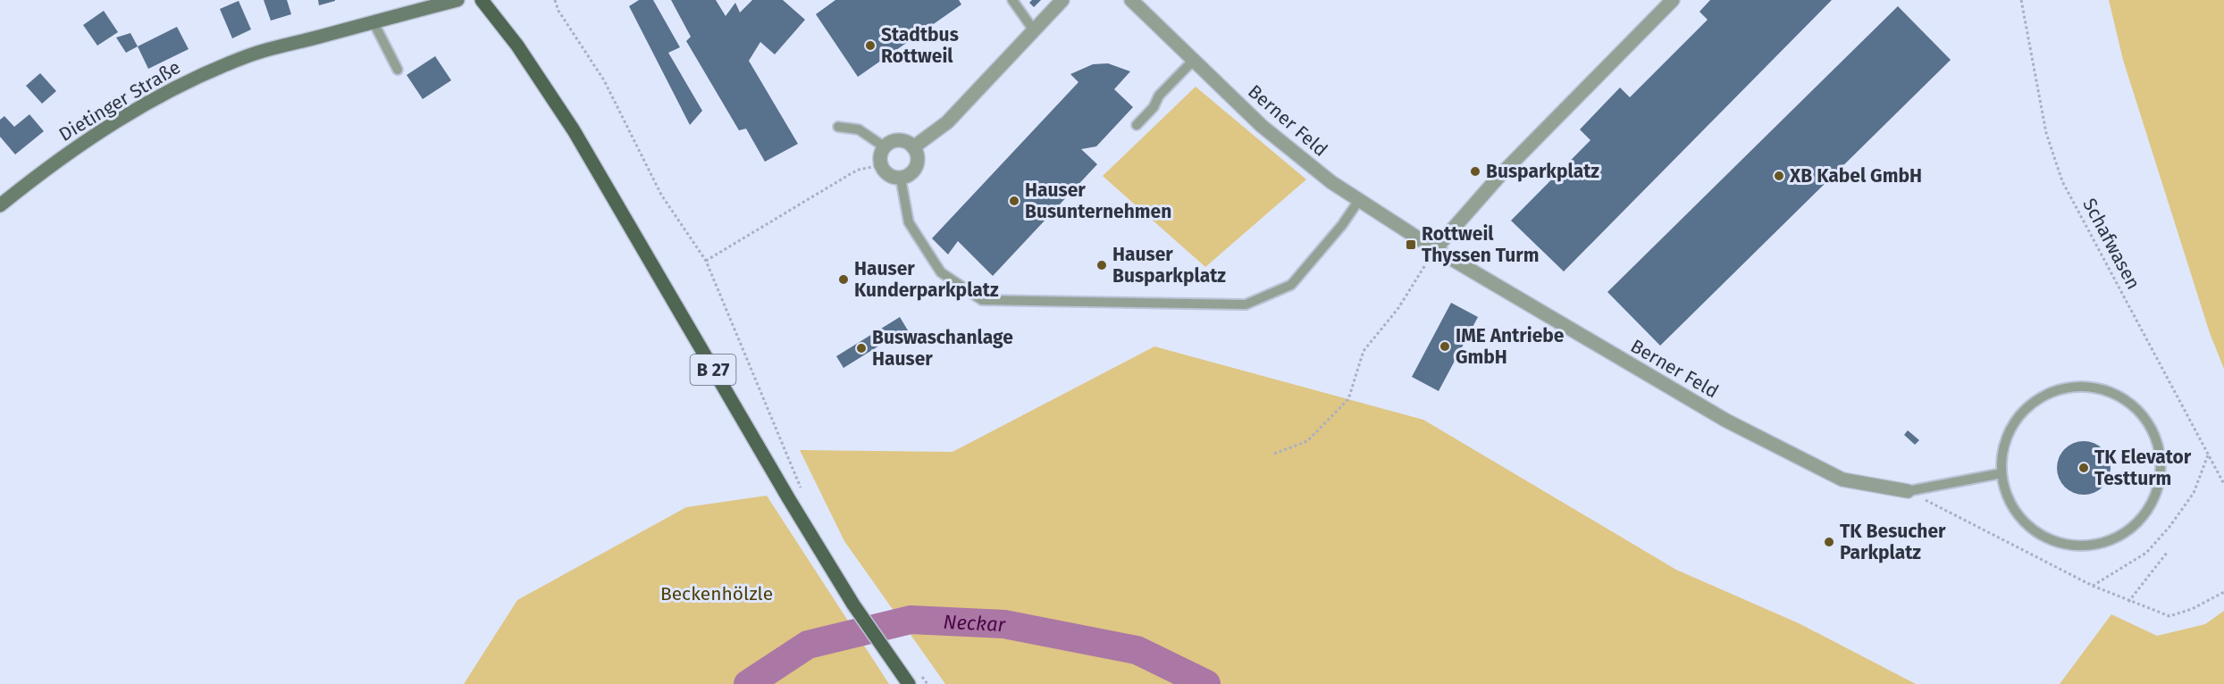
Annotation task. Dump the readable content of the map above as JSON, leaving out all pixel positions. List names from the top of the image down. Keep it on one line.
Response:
{"streets":{"main road":["B 27"],"street":["Dietinger Straße","Berner Feld"],"path":["Schafwasen"]},"water":["Neckar"],"parks":["Beckenhölzle"],"places":{"other":["Stadtbus Rottweil","Busparkplatz","XB Kabel GmbH","Hauser Busunternehmen","Hauser Busparkplatz","Hauser Kunderparkplatz","IME Antriebe GmbH","Buswaschanlage Hauser","TK Elevator Testturm","TK Besucher Parkplatz"],"transit":["Rottweil Thyssen Turm"]}}
